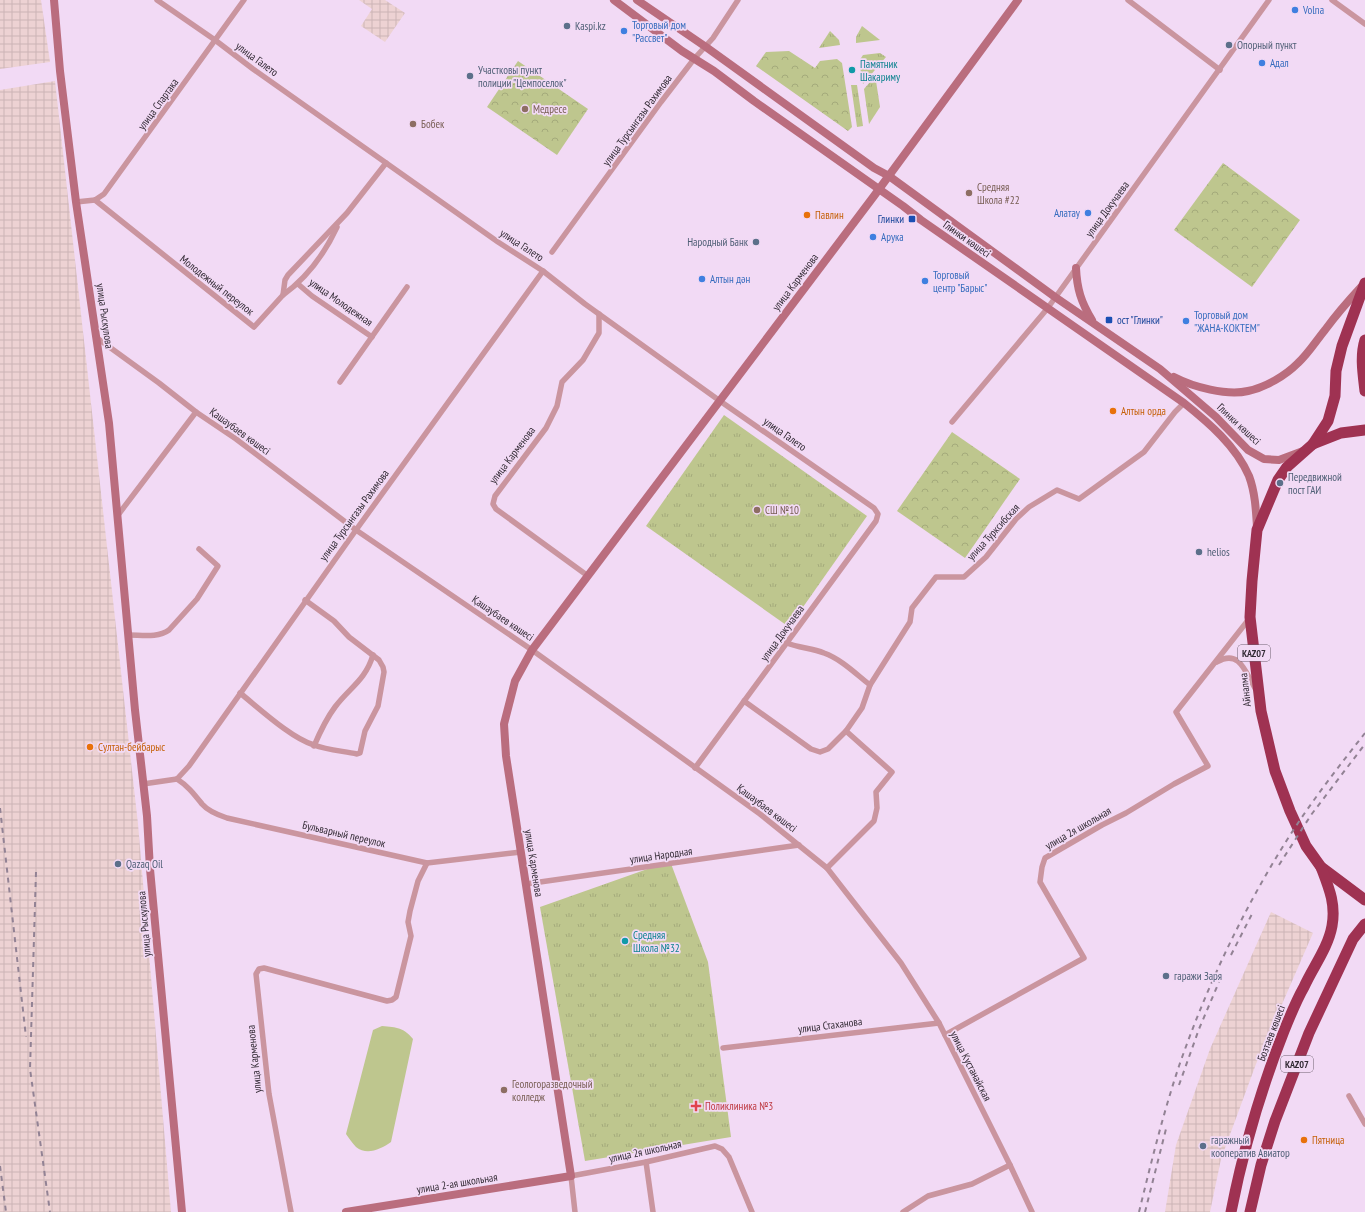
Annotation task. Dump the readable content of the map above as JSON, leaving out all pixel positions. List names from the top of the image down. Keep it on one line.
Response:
{"streets":{"highway":["KAZ07","Айналма","Бозтаев көшесі"],"street":["улица Галето","улица Спартака","улица Турсынгазы Рахимова","улица Докучаева","Глинки көшесі","улица Карменова","Молодежный переулок","улица Молодежная","улица Рыскулова","Қашаубаев көшесі","улица Турксибская","улица 2я школьная","Бульварный переулок","улица Народная","улица Стаханова","улица Кустанайская","улица 2-ая школьная"]},"crossings":[["улица Галето","улица Спартака"],["улица Галето","улица Турсынгазы Рахимова"],["улица Галето","улица Докучаева"],["улица Галето","улица Карменова"],["улица Галето","Молодежный переулок"],["улица Спартака","Молодежный переулок"],["улица Турсынгазы Рахимова","Глинки көшесі"],["улица Турсынгазы Рахимова","Қашаубаев көшесі"],["улица Турсынгазы Рахимова","Бульварный переулок"],["улица Докучаева","Глинки көшесі"],["улица Докучаева","Қашаубаев көшесі"],["улица Докучаева","улица Турксибская"],["Глинки көшесі","улица Карменова"],["Глинки көшесі","улица Турксибская"],["Глинки көшесі","KAZ07"],["Глинки көшесі","Айналма"],["улица Карменова","Қашаубаев көшесі"],["улица Карменова","улица 2я школьная"],["улица Карменова","Бульварный переулок"],["улица Карменова","улица Народная"],["улица Карменова","улица 2-ая школьная"],["улица Рыскулова","Қашаубаев көшесі"],["Қашаубаев көшесі","улица Народная"],["Қашаубаев көшесі","улица Кустанайская"],["KAZ07","Айналма"],["Айналма","улица 2я школьная"],["Айналма","Бозтаев көшесі"],["улица 2я школьная","улица Кустанайская"],["улица 2я школьная","улица 2-ая школьная"],["улица Стаханова","улица Кустанайская"]],"places":{"other":["Volna","Kaspi.kz","Торговый дом \"Рассвет\"","Опорный пункт","Адал","Памятник Шакариму","Участковы пункт полиции \"Цемпоселок\"","Медресе","Бобек","Средняя Школа #22","Алатау","Павлин","Арука","Народный Банк","Алтын дән","Торговый центр \"Барыс\"","Торговый дом \"ЖАНА-КОКТЕМ\"","Алтын орда","Передвижной пост ГАИ","СШ №10","helios","Султан-бейбарыс","Qazaq Oil","Средняя Школа №32","гаражи Заря","Геологоразведочный колледж","Пятница","гаражный кооператив Авиатор"],"transit":["Глинки","ост \"Глинки\""],"health":["Поликлиника №3"]}}
